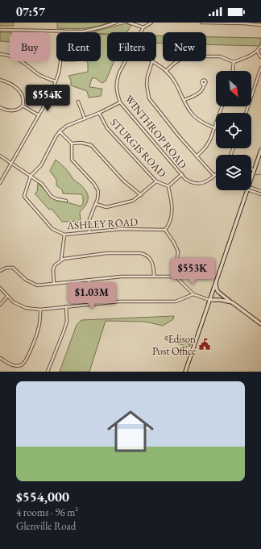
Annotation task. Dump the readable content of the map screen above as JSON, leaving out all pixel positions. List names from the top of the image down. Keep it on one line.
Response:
{"streets":{"street":["WINTHROP ROAD","STURGIS ROAD","ASHLEY ROAD"]},"crossings":[["WINTHROP ROAD","ASHLEY ROAD"],["STURGIS ROAD","ASHLEY ROAD"]],"places":{"public building":["Edison Post Office"]},"north":"bottom right","page":{"status":"07:57","chip":["Buy","Rent","Filters","New"],"price":["$554K","$553K","$1.03M"],"list":[{"name":"$554,000","note":"4 rooms · 96 m² · Glenville Road"}]}}
